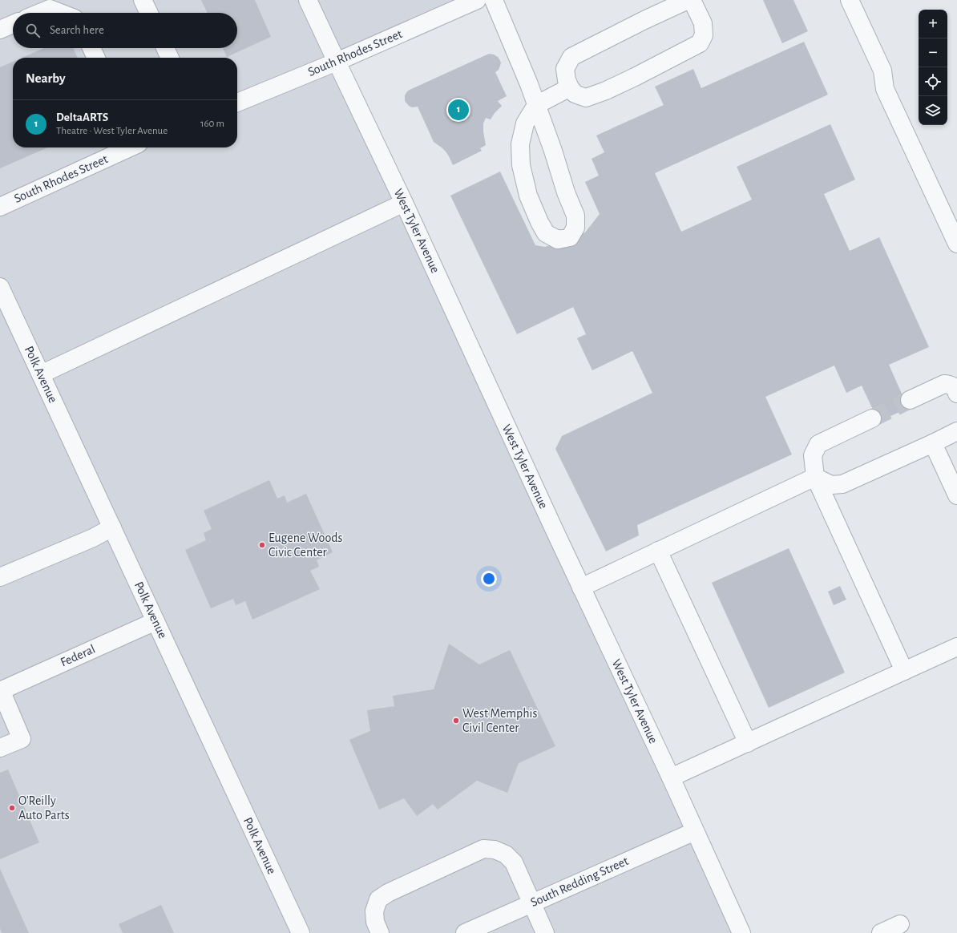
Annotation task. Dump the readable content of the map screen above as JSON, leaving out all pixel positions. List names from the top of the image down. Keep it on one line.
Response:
{"streets":{"street":["South Rhodes Street","West Tyler Avenue","Polk Avenue","Federal","South Redding Street"]},"crossings":[["South Rhodes Street","West Tyler Avenue"],["West Tyler Avenue","South Redding Street"],["Polk Avenue","Federal"]],"places":["Eugene Woods Civic Center","West Memphis Civil Center","O'Reilly Auto Parts"],"page":{"map_buttons":["+","−"],"search":"Search here","heading":"Nearby","pins":"1","list":[{"mark":"1","name":"DeltaARTS","note":"Theatre · West Tyler Avenue","value":"160 m"}]}}
